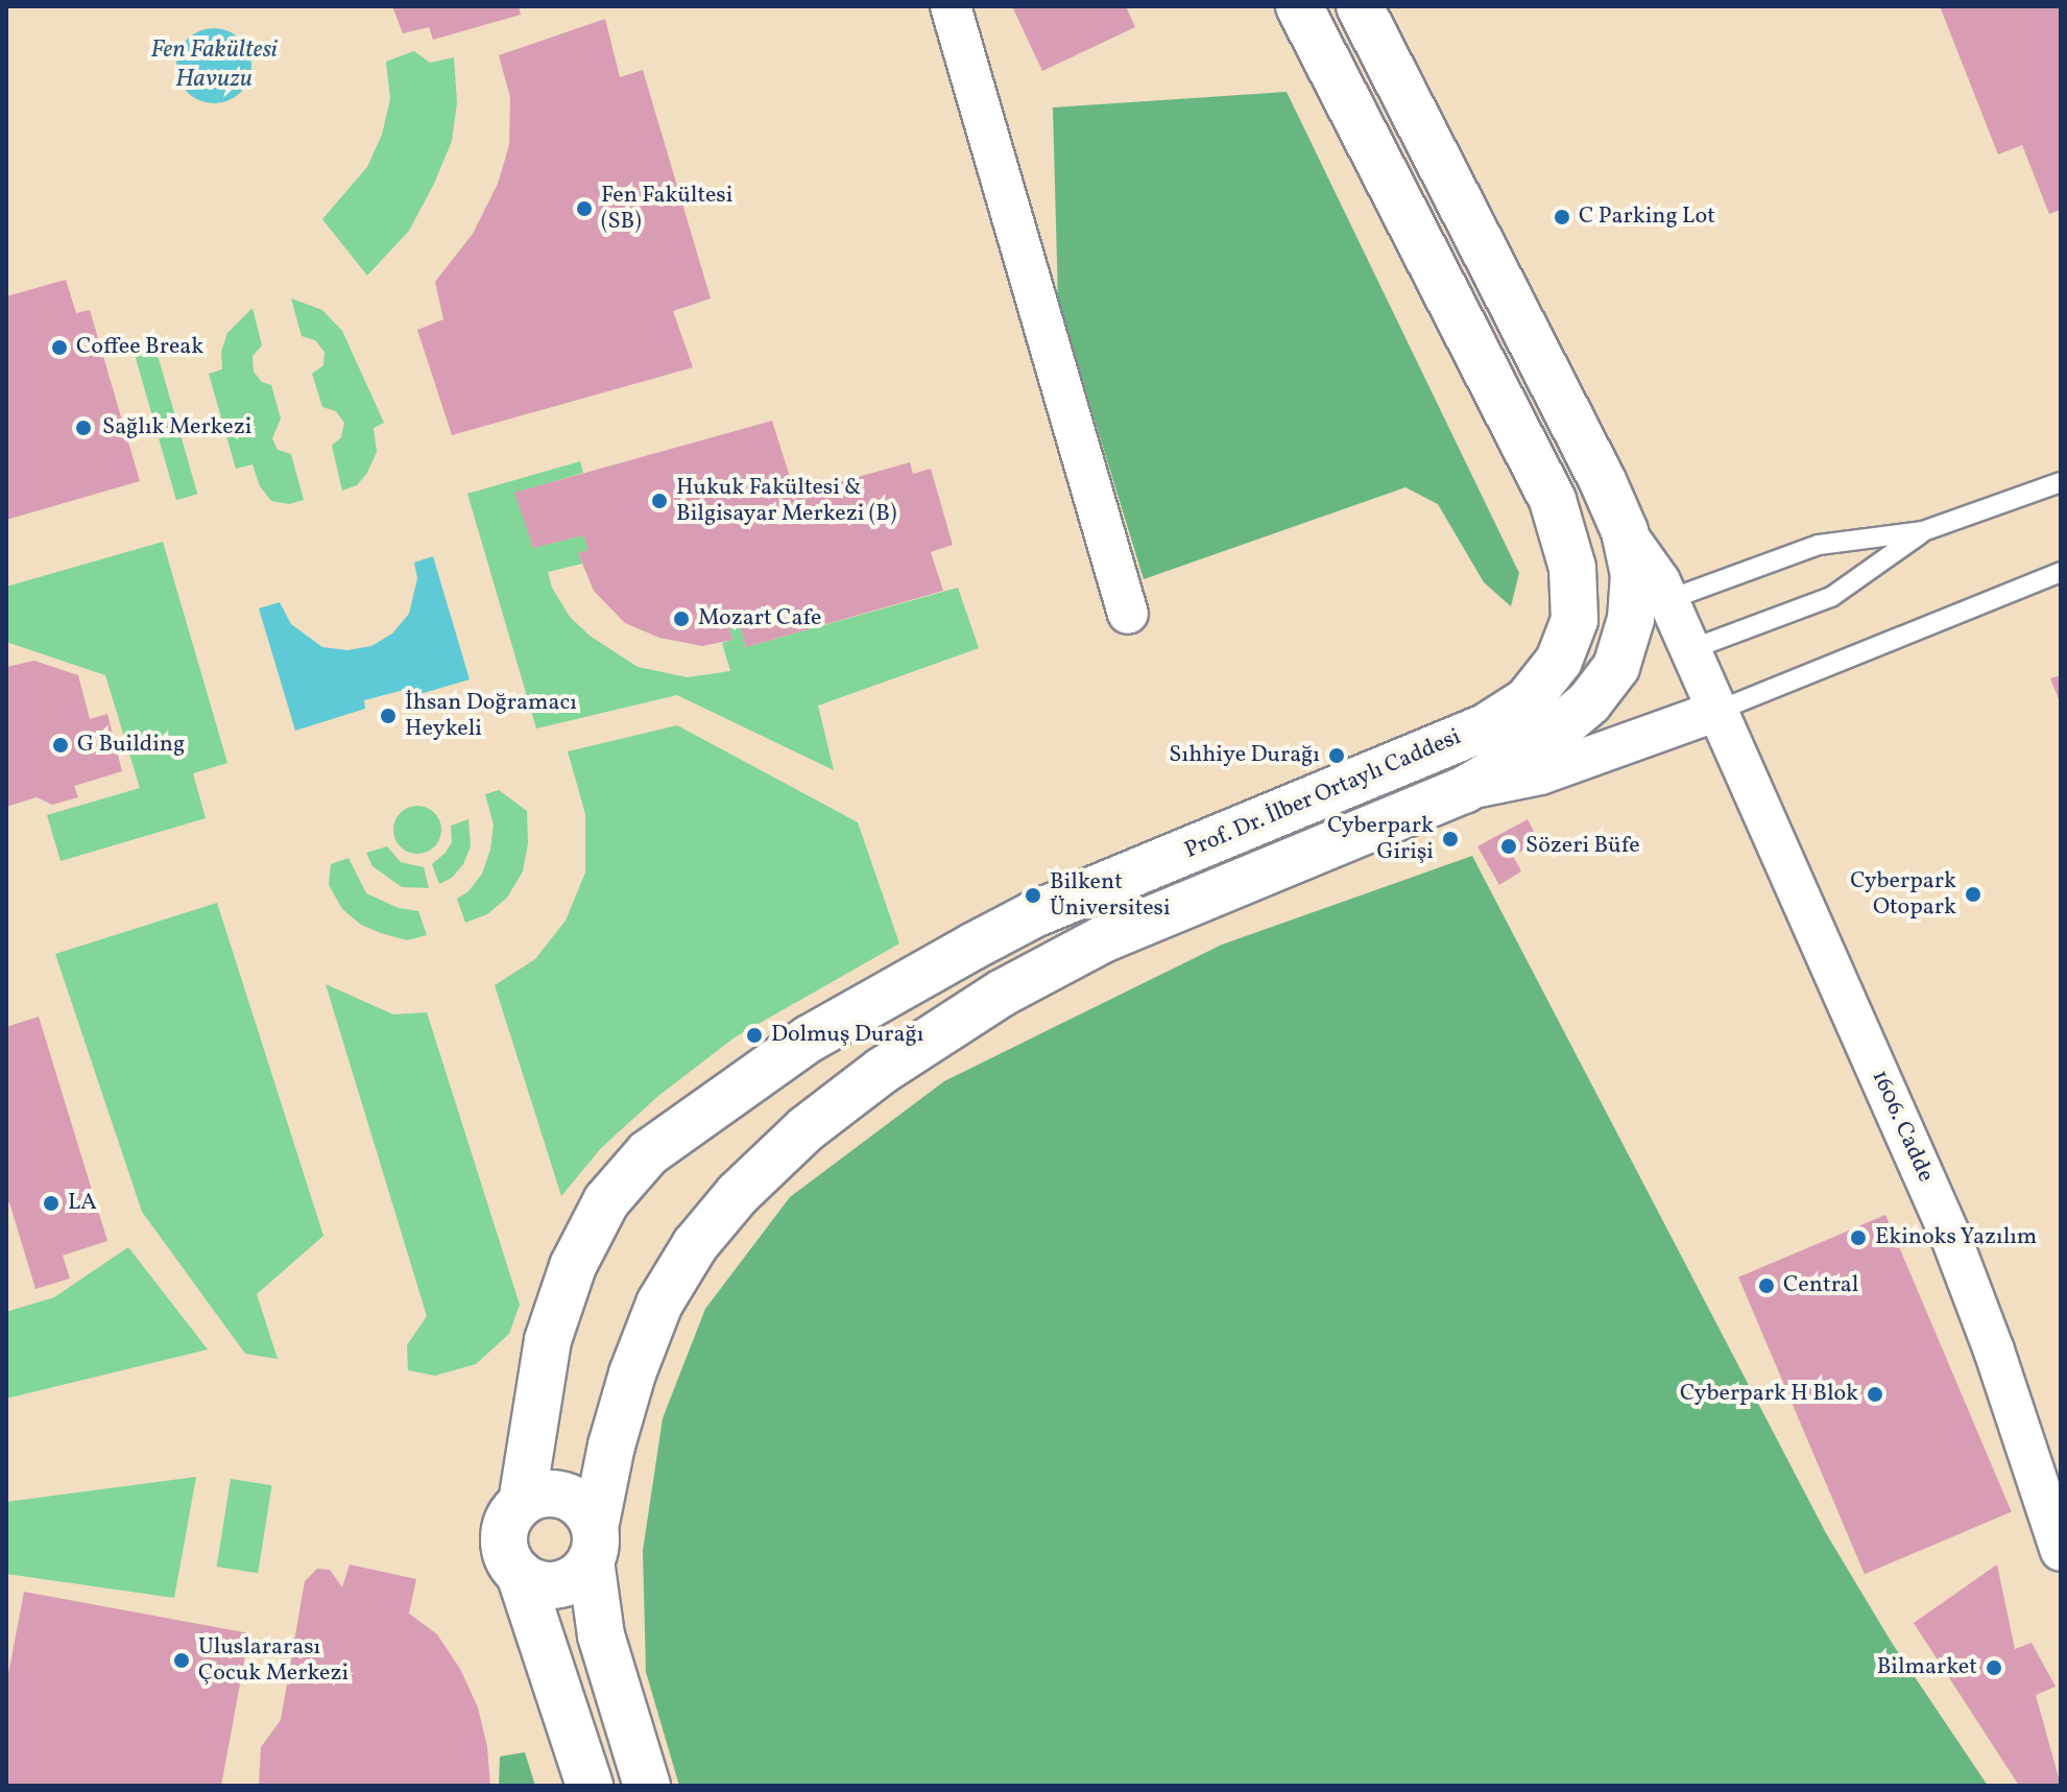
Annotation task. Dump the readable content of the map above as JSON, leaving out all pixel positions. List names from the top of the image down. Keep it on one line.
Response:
{"streets":{"street":["Prof. Dr. İlber Ortaylı Caddesi","1606. Cadde"]},"water":["Fen Fakültesi Havuzu"],"places":["Fen Fakültesi (SB)","C Parking Lot","Coffee Break","Sağlık Merkezi","Hukuk Fakültesi & Bilgisayar Merkezi (B)","Mozart Cafe","İhsan Doğramacı Heykeli","G Building","Sıhhiye Durağı","Cyberpark Girişi","Sözeri Büfe","Cyberpark Otopark","Bilkent Üniversitesi","Dolmuş Durağı","LA","Ekinoks Yazılım","Central","Cyberpark H Blok","Uluslararası Çocuk Merkezi","Bilmarket"]}
